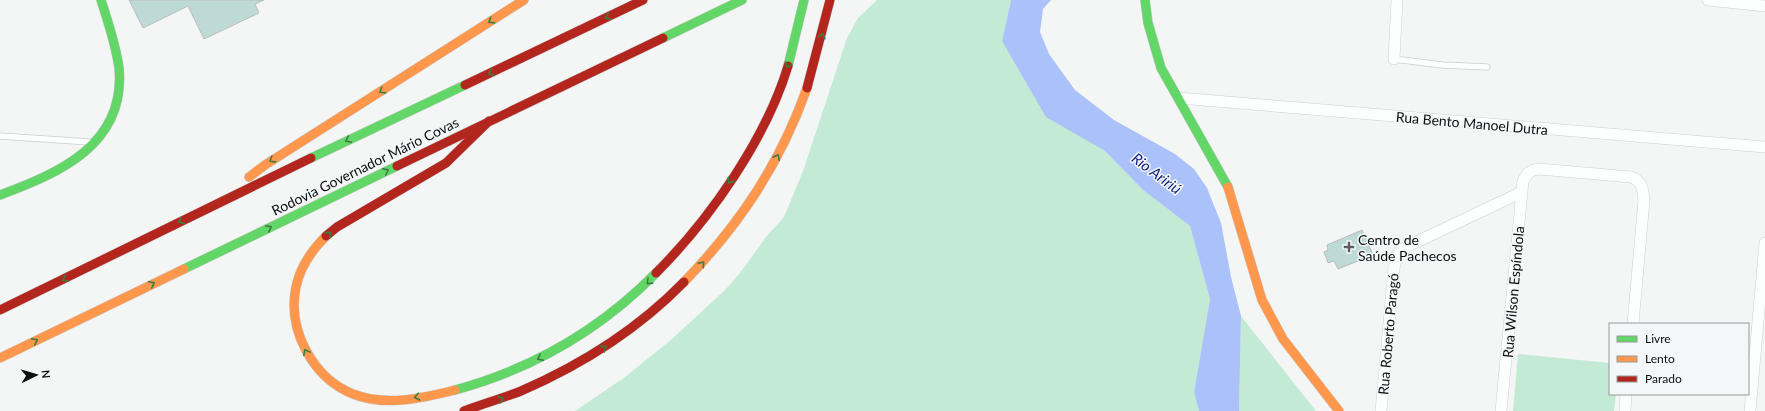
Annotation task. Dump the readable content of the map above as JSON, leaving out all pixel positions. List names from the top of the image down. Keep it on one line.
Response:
{"streets":{"main road":["Rodovia Governador Mário Covas"],"street":["Rua Bento Manoel Dutra","Rua Wilson Espíndola","Rua Roberto Paragó"]},"crossings":[["Rua Wilson Espíndola","Rua Roberto Paragó"]],"water":["Rio Aririú"],"places":{"health":["Centro de Saúde Pachecos"]},"legend":["Livre","Lento","Parado"],"north":"right"}
